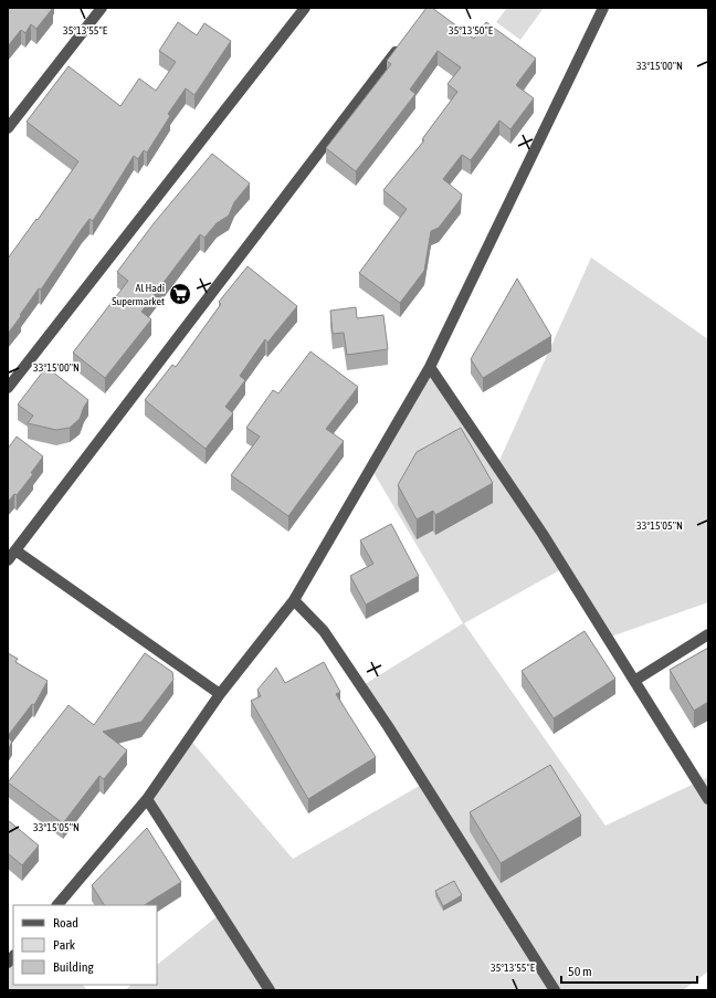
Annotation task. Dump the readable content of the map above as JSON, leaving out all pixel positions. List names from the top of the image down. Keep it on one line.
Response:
{"places":{"supermarket":["Al Hadi Supermarket"]},"legend":["Road","Park","Building"],"scale_bar":"50 m","coordinates":["35°13'55\"E","35°13'50\"E","33°15'00\"N","33°15'05\"N"]}
